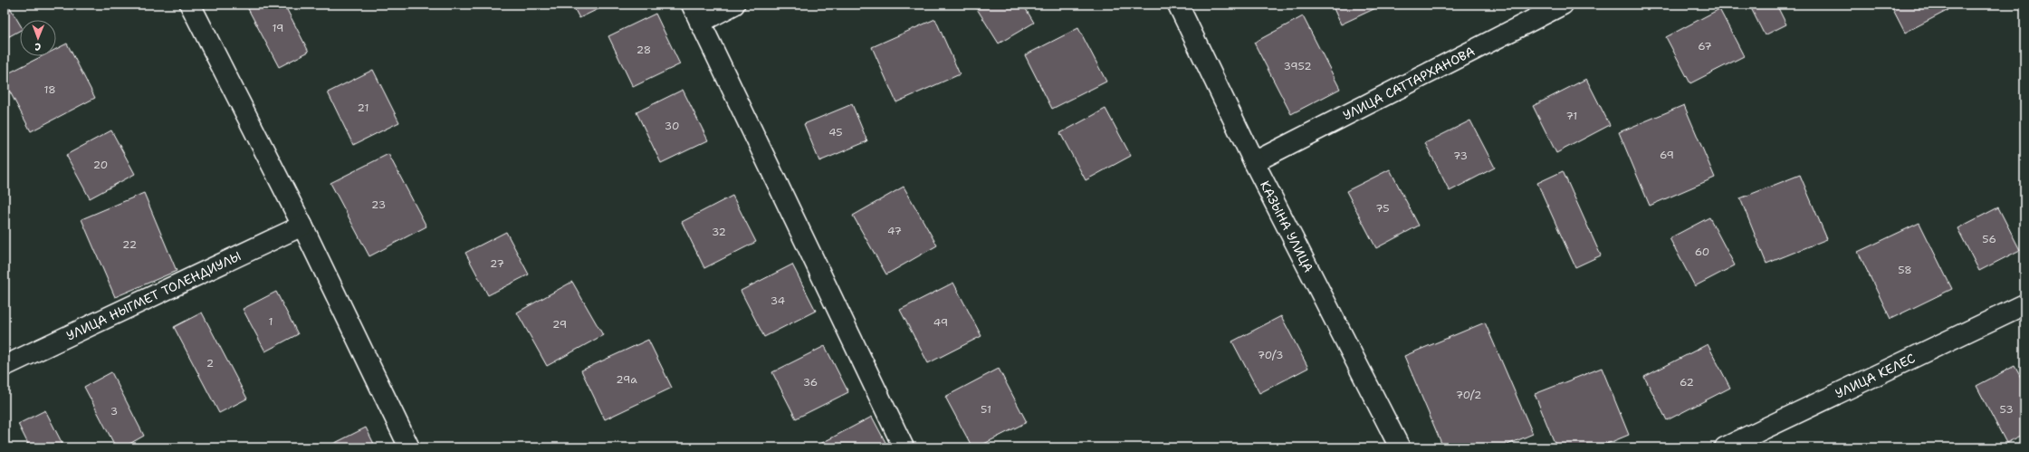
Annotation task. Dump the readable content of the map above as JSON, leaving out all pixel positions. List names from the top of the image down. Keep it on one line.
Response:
{"streets":{"street":["УЛИЦА САТТАРХАНОВА","КАЗЫНА УЛИЦА","УЛИЦА НЫГМЕТ ТОЛЕНДИУЛЫ","УЛИЦА КЕЛЕС"]},"crossings":[["УЛИЦА САТТАРХАНОВА","КАЗЫНА УЛИЦА"]],"house_numbers":["19","67","28","3952","18","21","71","30","45","69","73","20","23","75","47","32","56","22","60","27","58","34","1","49","29","70/3","2","29а","36","62","70/2","51","53","3"],"north":"bottom"}
